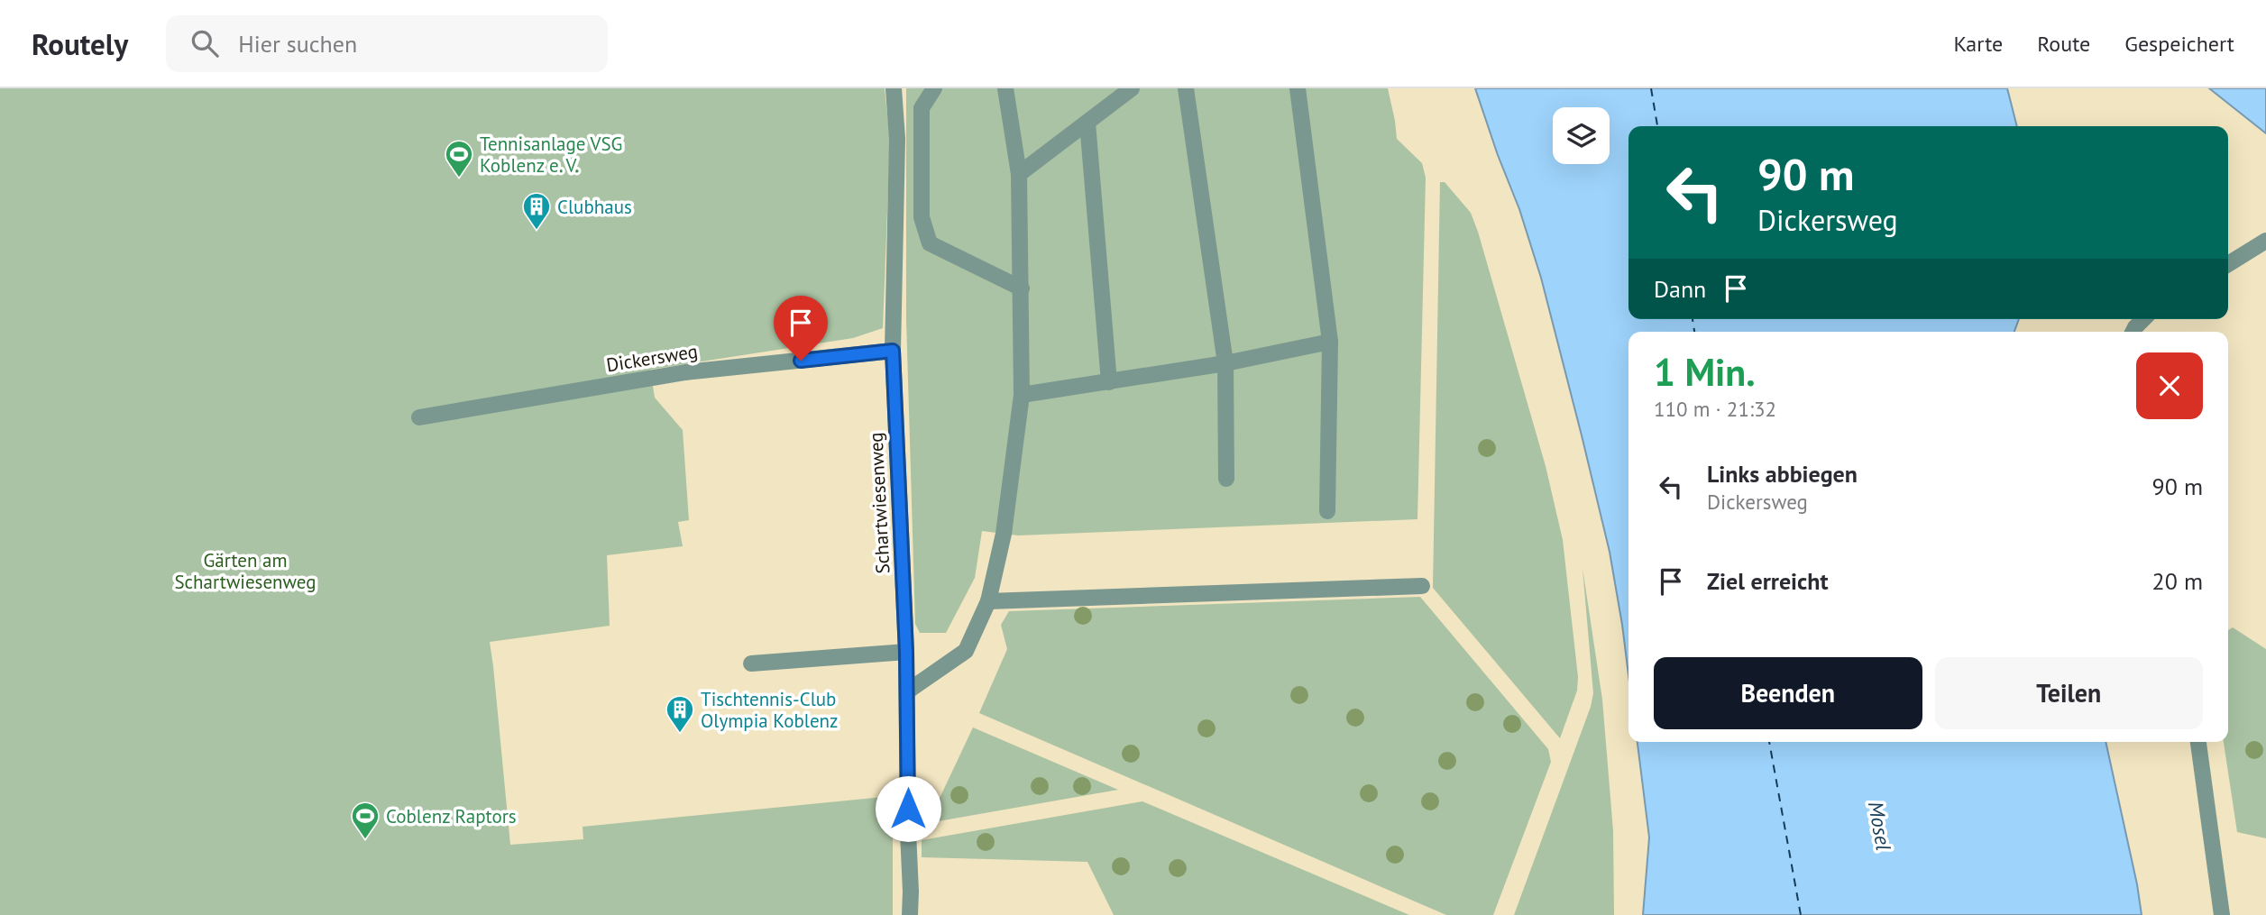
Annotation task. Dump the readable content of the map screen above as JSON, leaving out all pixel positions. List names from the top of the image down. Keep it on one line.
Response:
{"streets":{"street":["Dickersweg","Schartwiesenweg"]},"crossings":[["Dickersweg","Schartwiesenweg"]],"water":["Mosel"],"parks":["Gärten am Schartwiesenweg"],"places":{"sports":["Tennisanlage VSG Koblenz e. V.","Coblenz Raptors"],"building":["Clubhaus","Tischtennis-Club Olympia Koblenz"]},"page":{"header":"Routely","search":"Hier suchen","nav":["Karte","Route","Gespeichert"],"turn":["90 m","Dickersweg"],"then":"Dann","heading":["1 Min.","110 m · 21:32"],"list":[{"name":"Links abbiegen","note":"Dickersweg","value":"90 m"},{"name":"Ziel erreicht","value":"20 m"}],"buttons":["Beenden","Teilen"]}}
